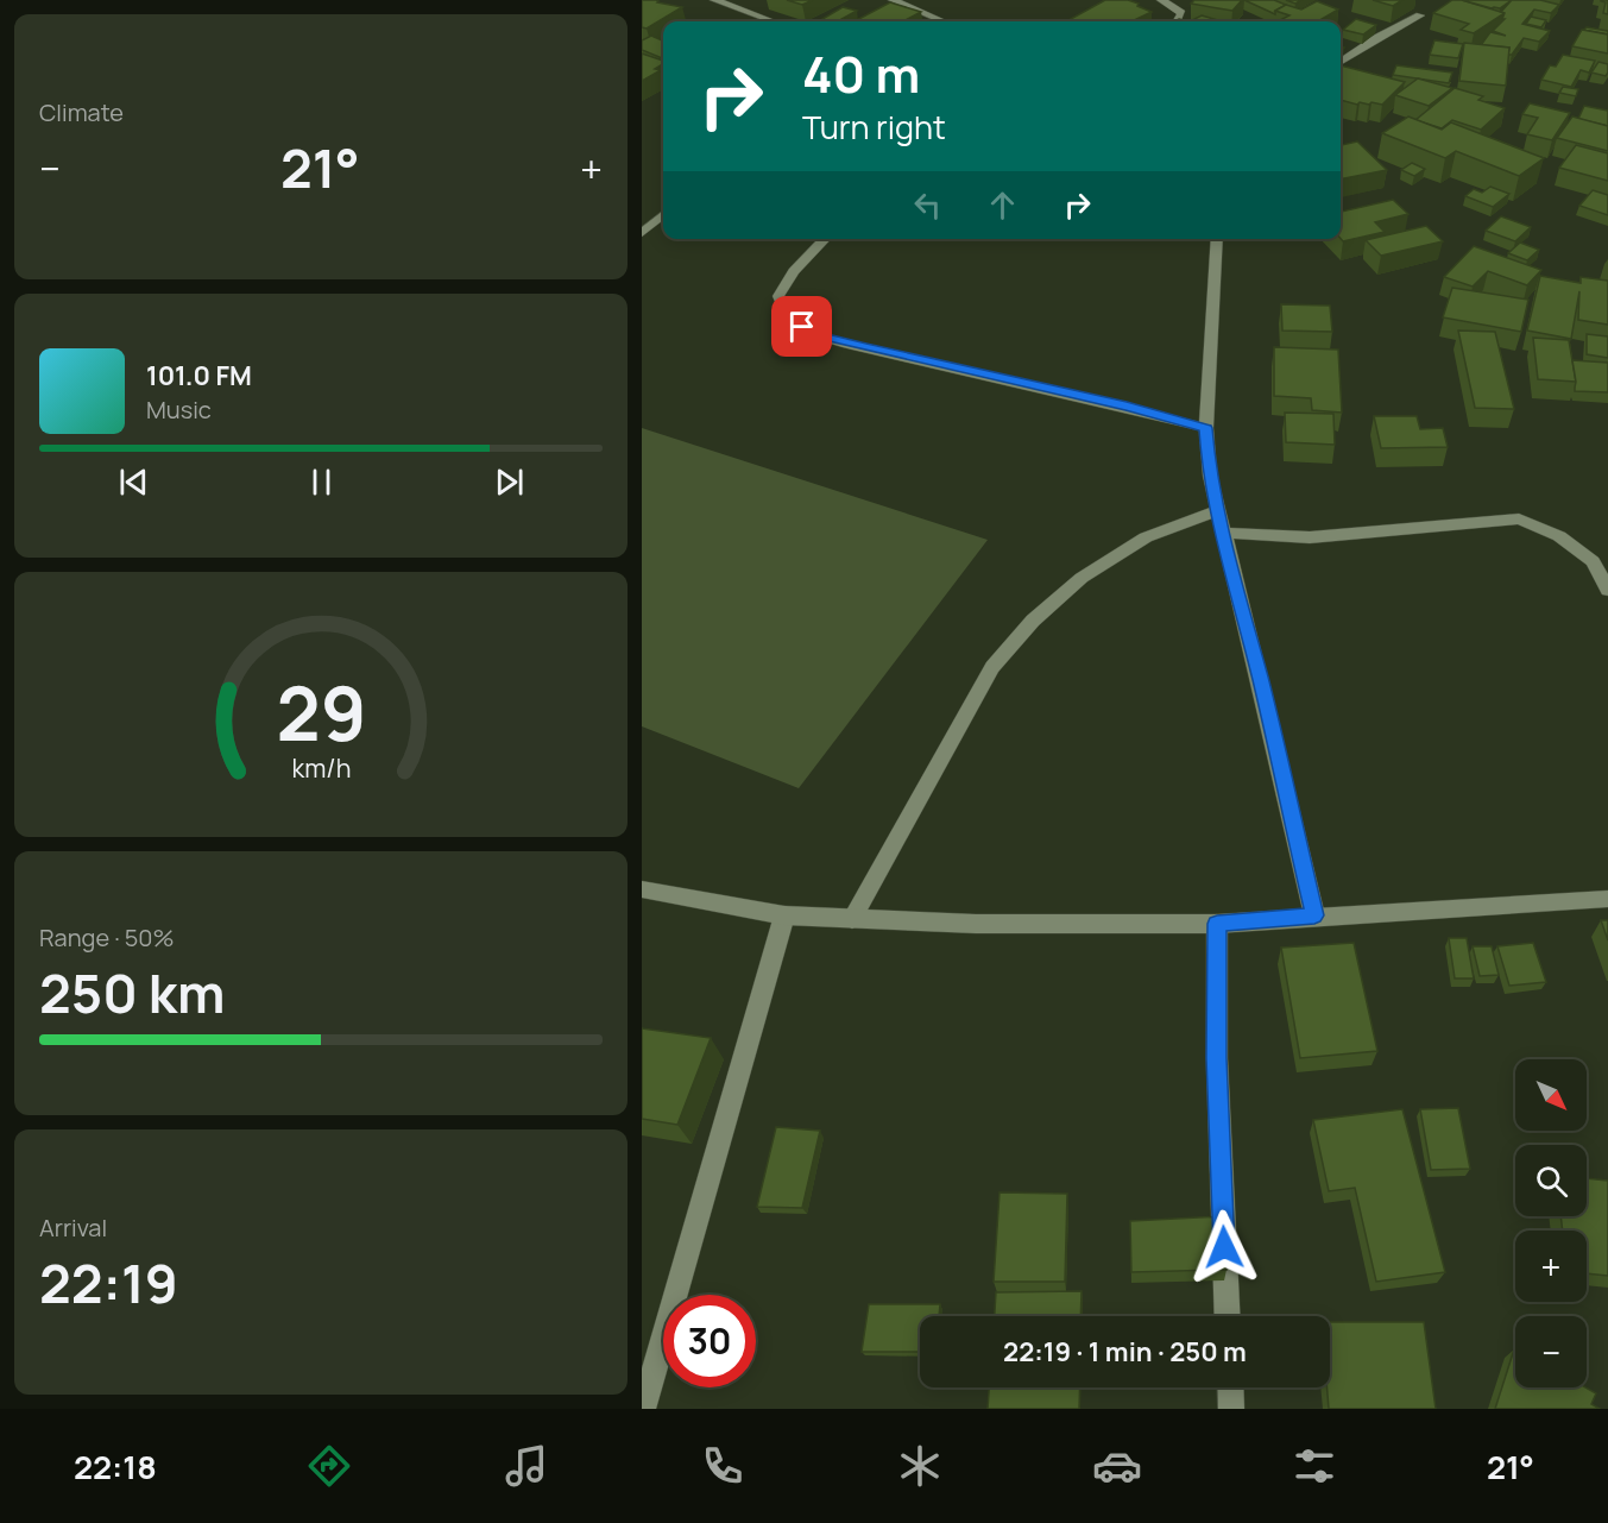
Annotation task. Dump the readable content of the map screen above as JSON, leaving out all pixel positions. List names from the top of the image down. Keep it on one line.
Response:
{"north":"bottom right","page":{"tile":["Climate",["Range · 50%","250 km"],["Arrival","22:19"]],"turn":["40 m","Turn right"],"heat":["−","21°","+"],"song":["101.0 FM","Music"],"map_buttons":["+","−"],"limit":"30","trip":"22:19 · 1 min · 250 m","tabs":["22:18","21°"],"gauge":["29","km/h"]}}
